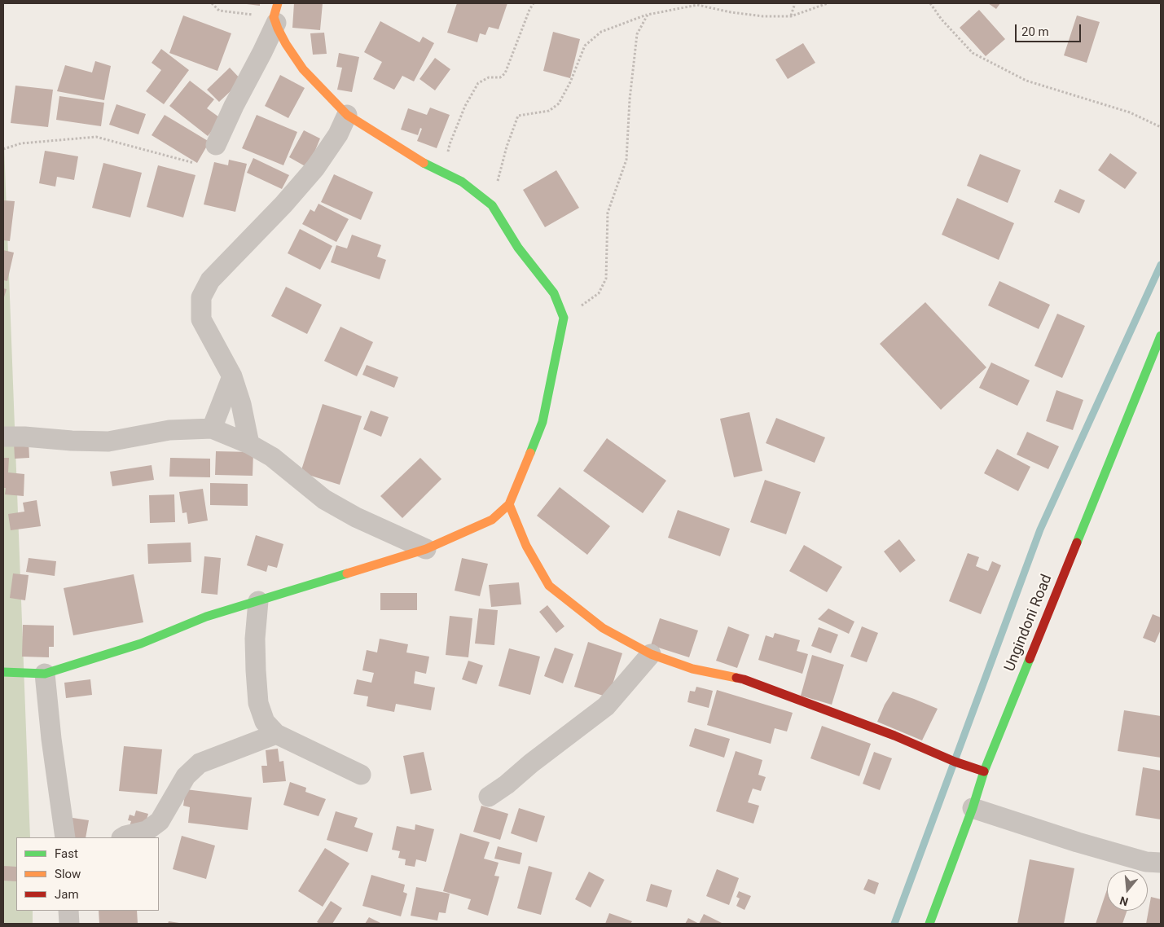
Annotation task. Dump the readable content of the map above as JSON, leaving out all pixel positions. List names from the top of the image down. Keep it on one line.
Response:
{"streets":{"street":["Ungindoni Road"]},"legend":["Fast","Slow","Jam"],"scale_bar":"20 m","north":"bottom"}
